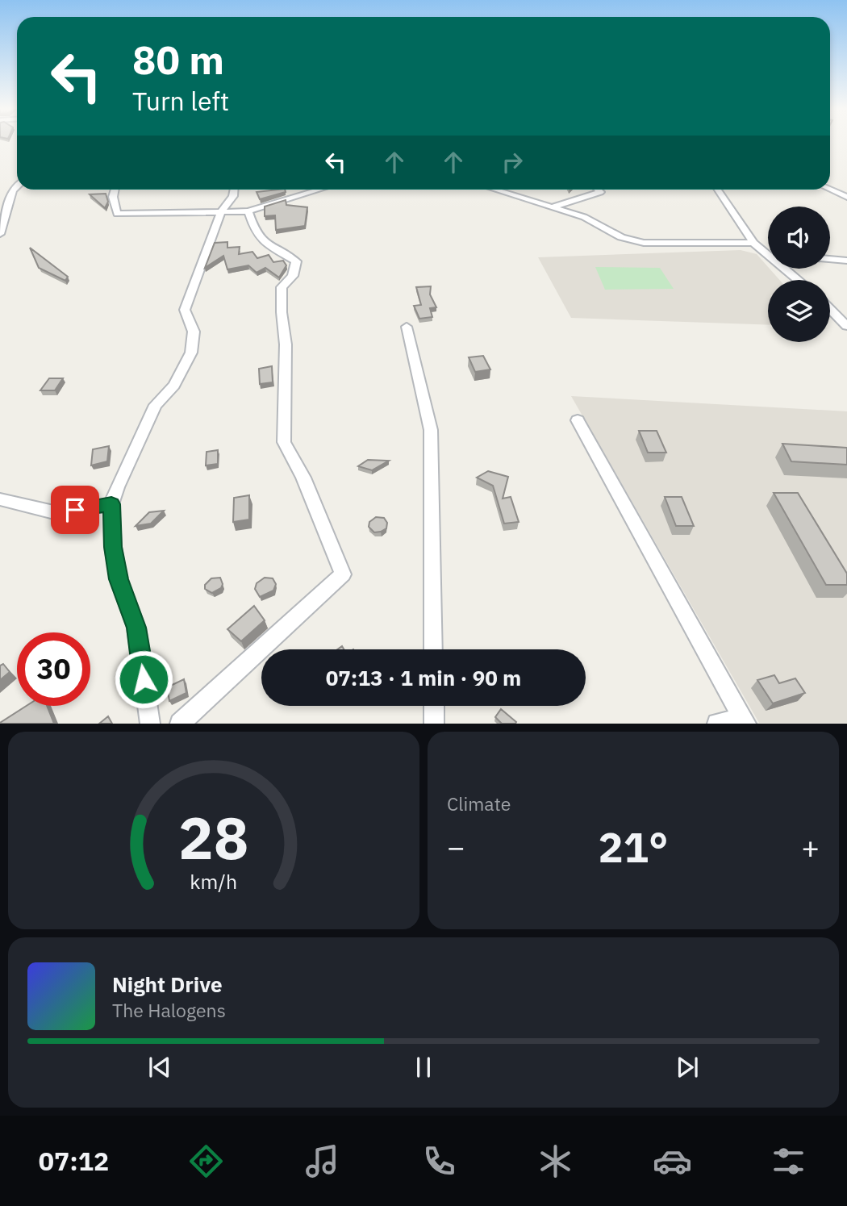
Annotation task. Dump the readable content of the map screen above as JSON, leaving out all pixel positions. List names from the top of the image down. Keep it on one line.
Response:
{"page":{"turn":["80 m","Turn left"],"limit":"30","trip":"07:13 · 1 min · 90 m","tile":"Climate","heat":["−","21°","+"],"song":["Night Drive","The Halogens"],"tabs":"07:12","gauge":["28","km/h"]}}
